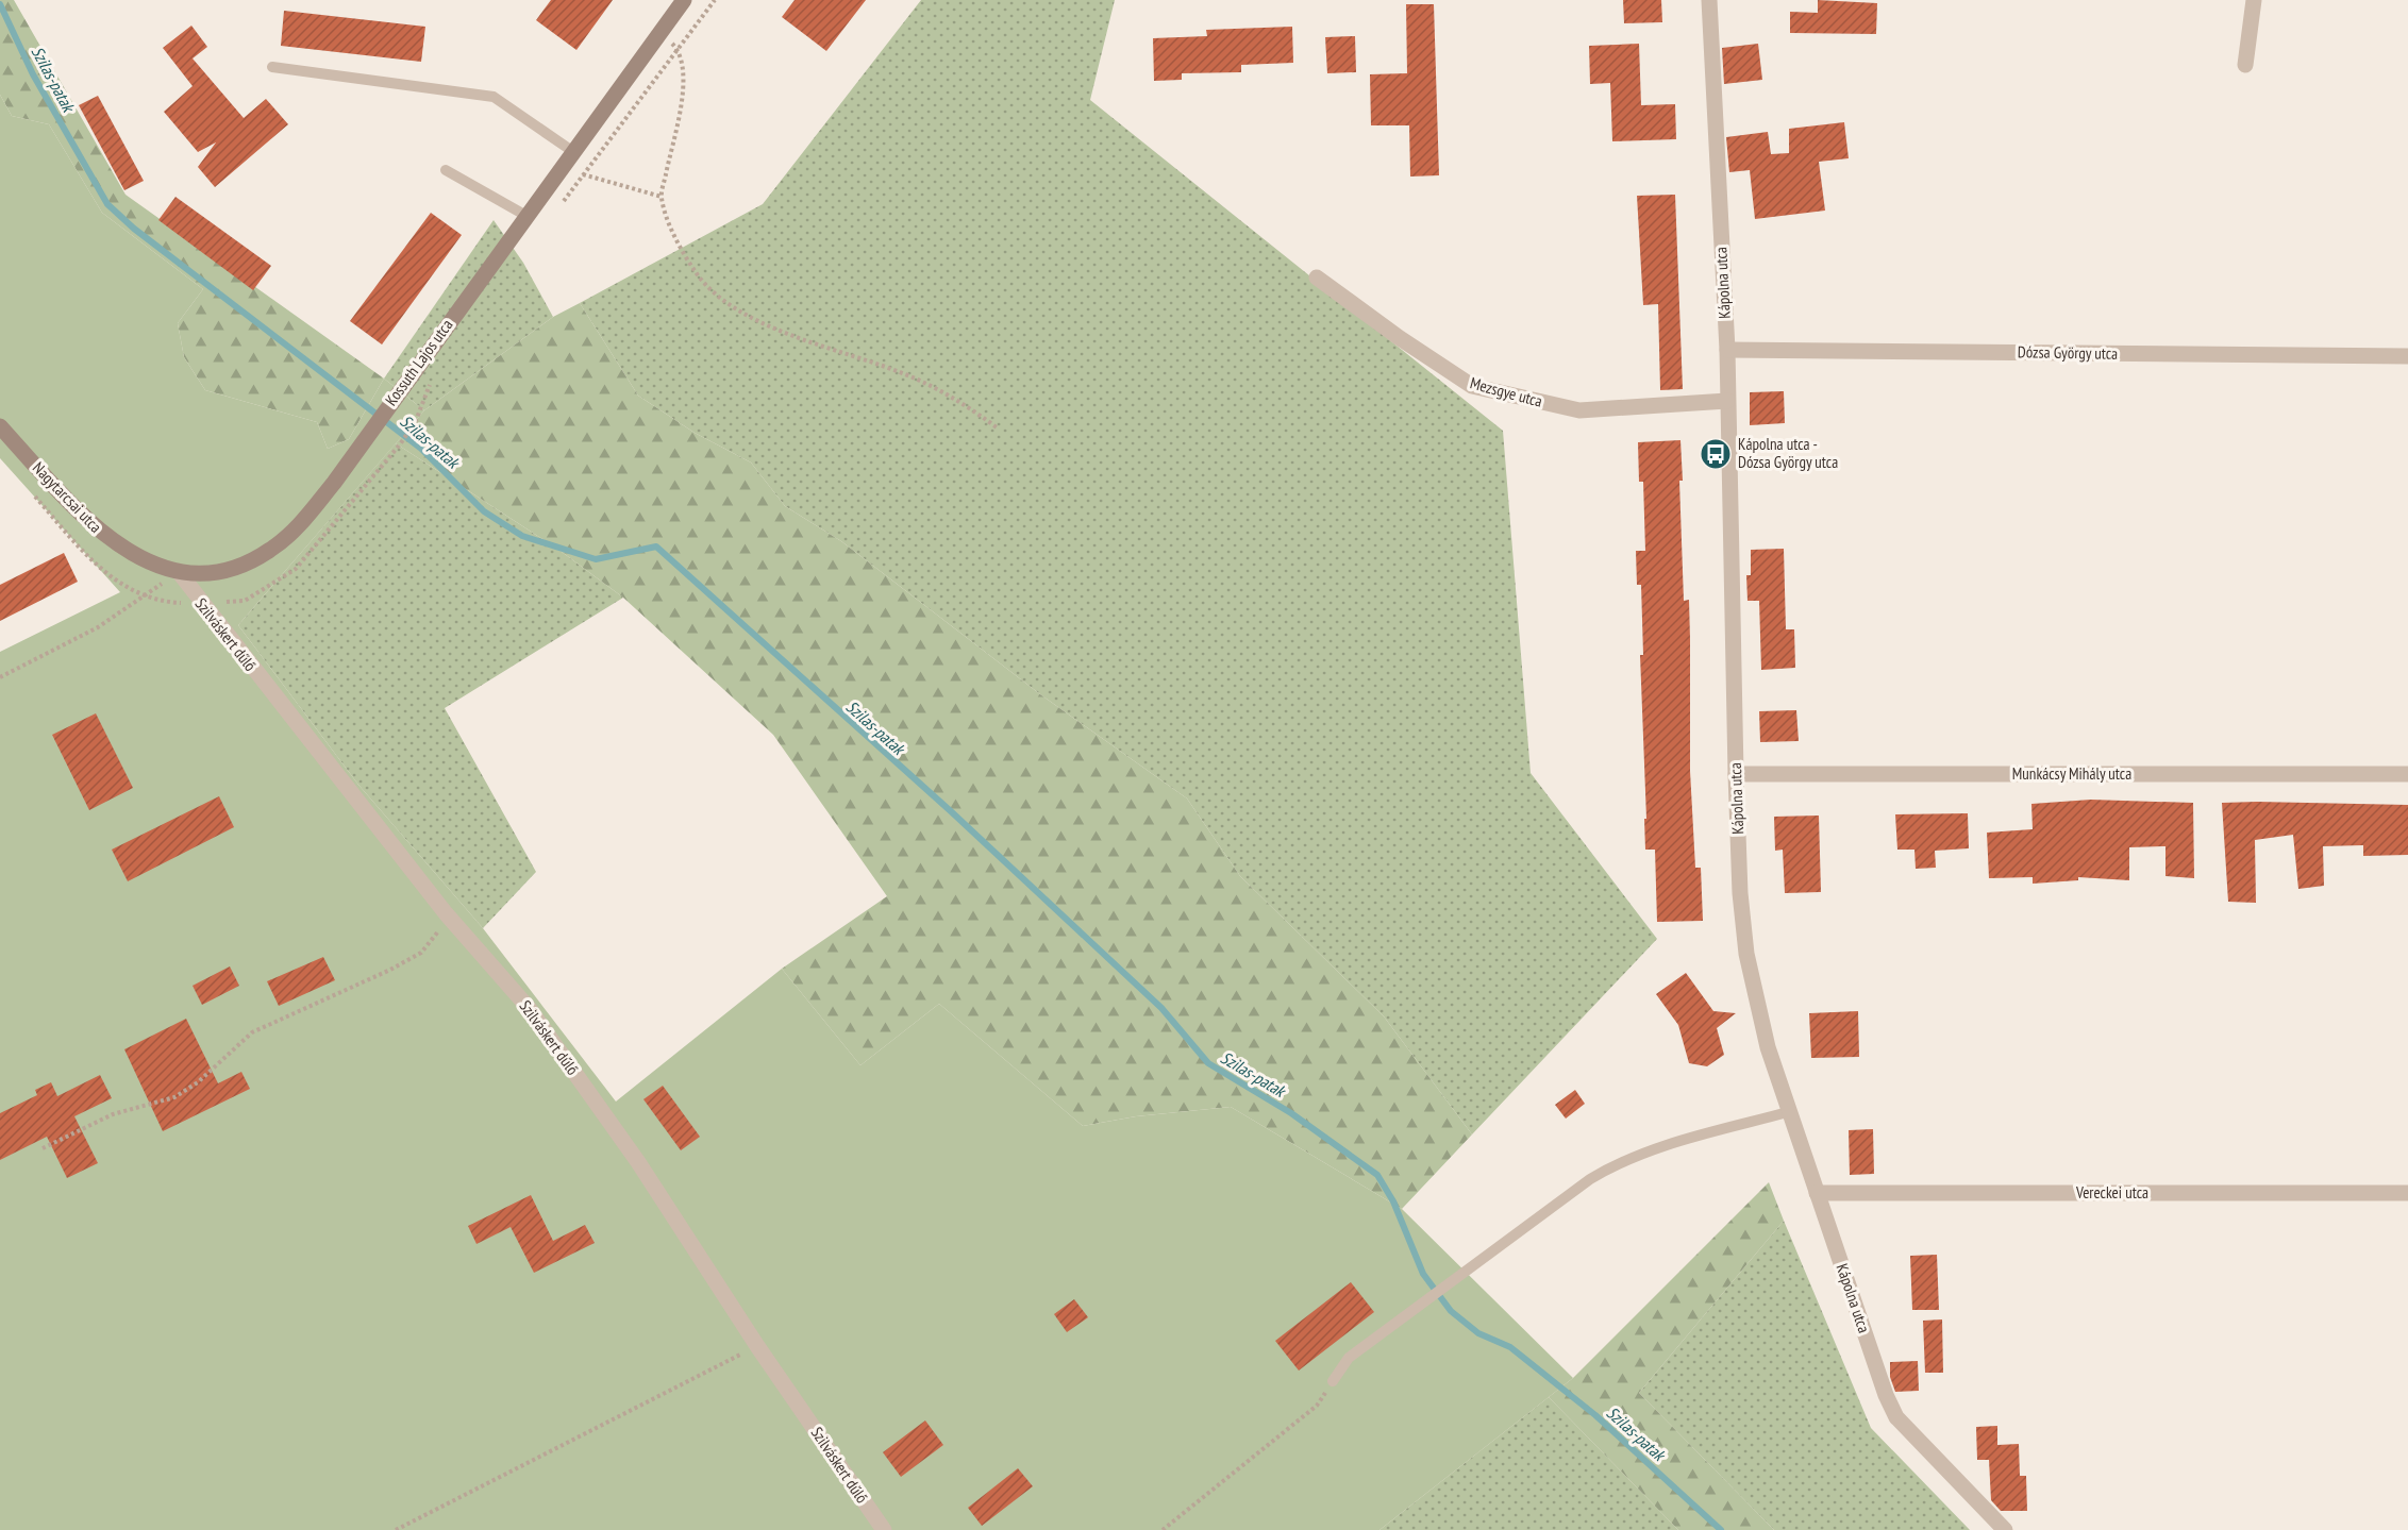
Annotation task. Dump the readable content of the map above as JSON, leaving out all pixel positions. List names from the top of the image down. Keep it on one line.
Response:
{"streets":{"main road":["Kossuth Lajos utca","Nagytarcsai utca"],"street":["Kápolna utca","Dózsa György utca","Mezsgye utca","Szilváskert dűlő","Munkácsy Mihály utca","Vereckei utca"]},"crossings":[["Kápolna utca","Dózsa György utca"],["Kápolna utca","Mezsgye utca"],["Kápolna utca","Munkácsy Mihály utca"],["Kápolna utca","Vereckei utca"],["Kossuth Lajos utca","Nagytarcsai utca"],["Kossuth Lajos utca","Szilváskert dűlő"],["Nagytarcsai utca","Szilváskert dűlő"]],"water":["Szilas-patak"],"places":{"bus stop":["Kápolna utca - Dózsa György utca"]}}
